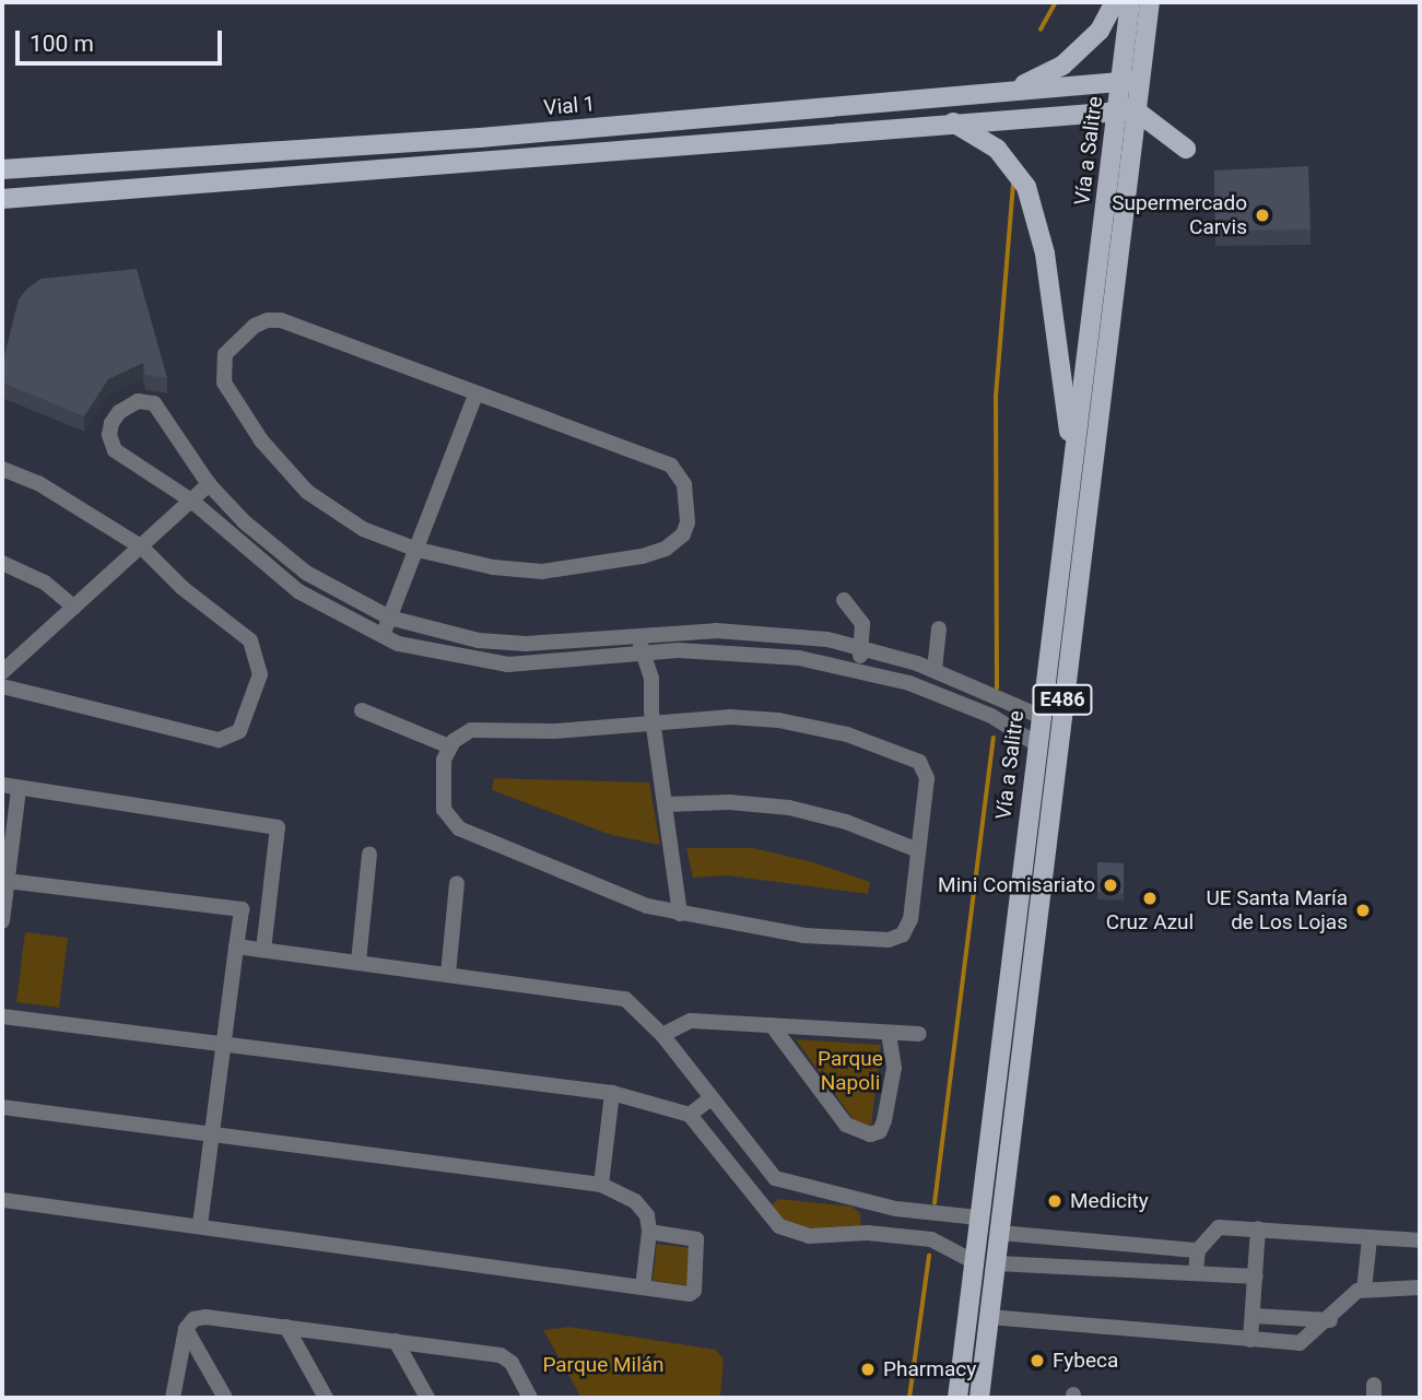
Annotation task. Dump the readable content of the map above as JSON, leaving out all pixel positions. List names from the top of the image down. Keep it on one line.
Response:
{"streets":{"main road":["Vial 1","Vía a Salitre","E486"]},"crossings":[["Vial 1","Vía a Salitre"]],"parks":["Parque Napoli","Parque Milán"],"places":["Supermercado Carvis","Mini Comisariato","Cruz Azul","UE Santa María de Los Lojas","Medicity","Fybeca","Pharmacy"],"scale_bar":"100 m"}
